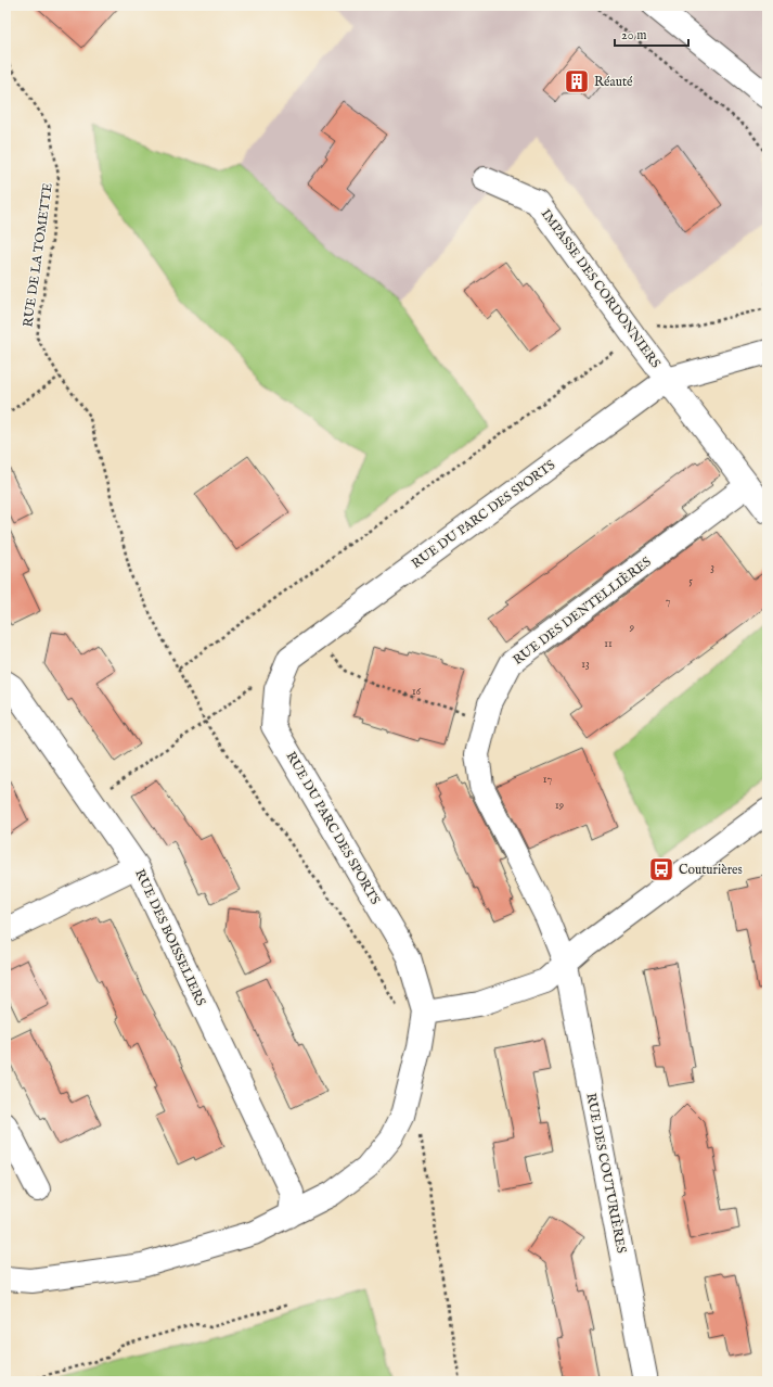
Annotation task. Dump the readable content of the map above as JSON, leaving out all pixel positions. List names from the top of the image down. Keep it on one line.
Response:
{"streets":{"street":["IMPASSE DES CORDONNIERS","RUE DU PARC DES SPORTS","RUE DES DENTELLIÈRES","RUE DES BOISSELIERS","RUE DES COUTURIÈRES"],"path":["RUE DE LA TOMETTE"]},"crossings":[["IMPASSE DES CORDONNIERS","RUE DU PARC DES SPORTS"],["IMPASSE DES CORDONNIERS","RUE DES DENTELLIÈRES"],["RUE DU PARC DES SPORTS","RUE DES BOISSELIERS"],["RUE DES DENTELLIÈRES","RUE DES COUTURIÈRES"]],"places":{"building":["Réauté"],"bus stop":["Couturières"]},"house_numbers":["3","5","7","9","11","13","16","17","19"],"scale_bar":"20 m"}
